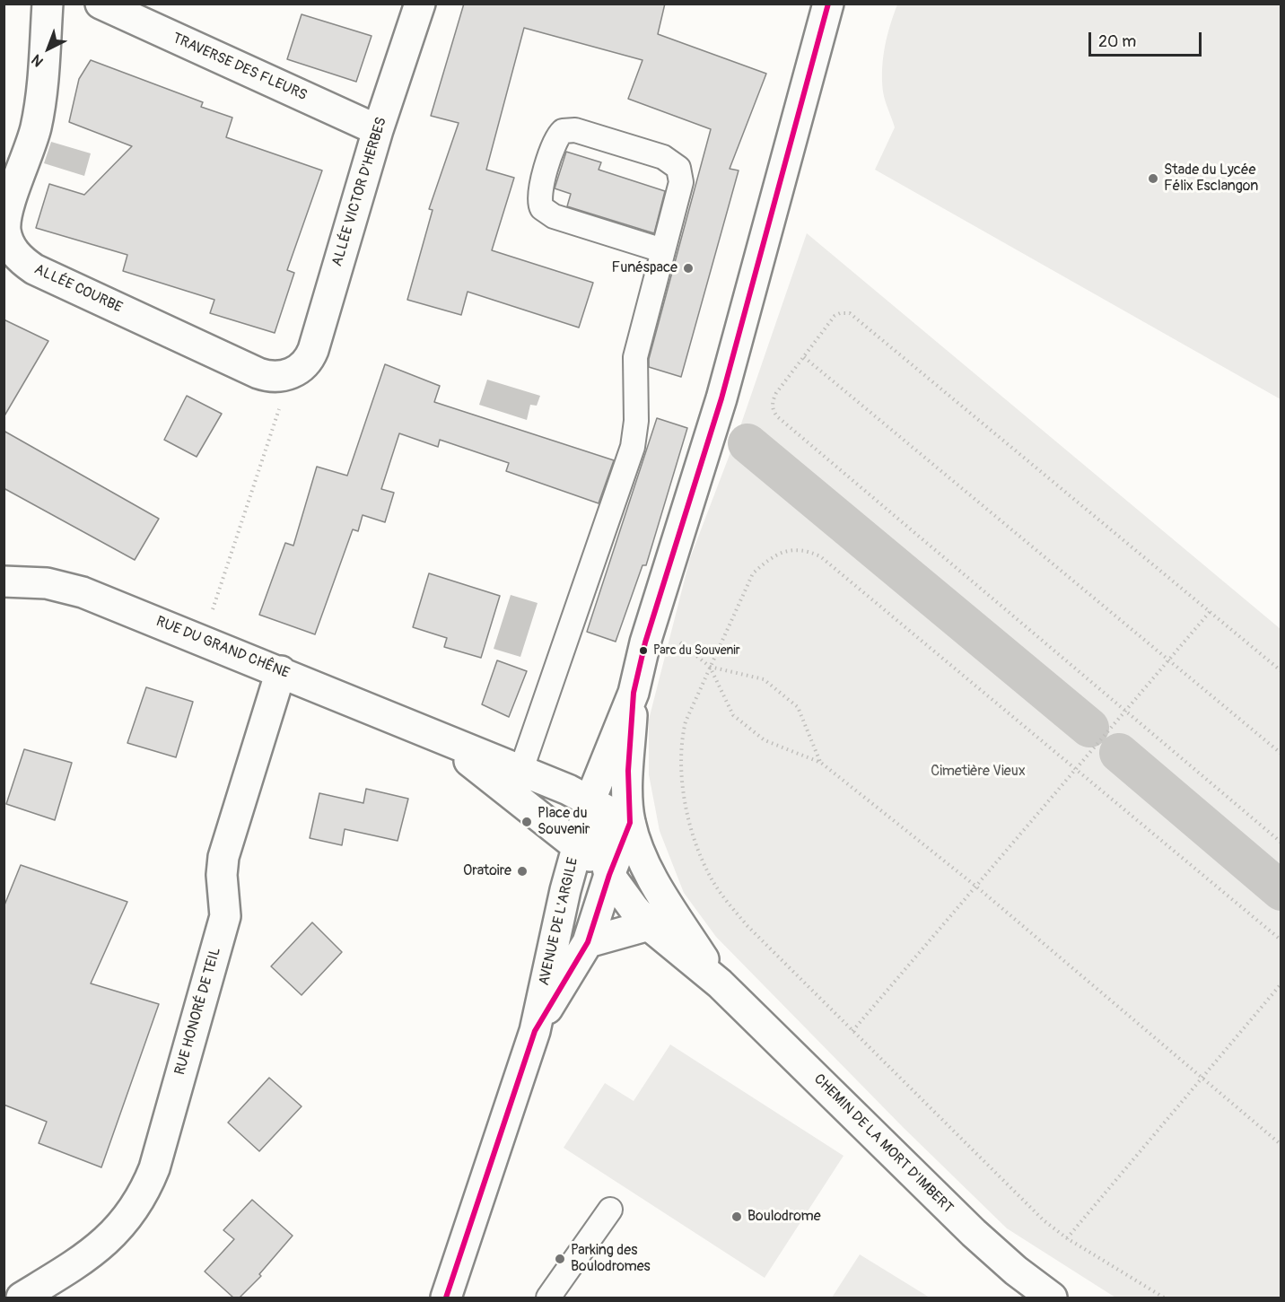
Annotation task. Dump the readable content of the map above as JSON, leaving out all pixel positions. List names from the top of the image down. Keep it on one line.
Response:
{"streets":{"street":["TRAVERSE DES FLEURS","ALLÉE VICTOR D'HERBES","ALLÉE COURBE","RUE DU GRAND CHÊNE","AVENUE DE L'ARGILE","RUE HONORÉ DE TEIL","CHEMIN DE LA MORT D'IMBERT"]},"crossings":[["TRAVERSE DES FLEURS","ALLÉE VICTOR D'HERBES"],["ALLÉE VICTOR D'HERBES","ALLÉE COURBE"],["RUE DU GRAND CHÊNE","RUE HONORÉ DE TEIL"],["AVENUE DE L'ARGILE","CHEMIN DE LA MORT D'IMBERT"]],"parks":["Cimetière Vieux"],"places":["Stade du Lycée Félix Esclangon","Funéspace","Parc du Souvenir","Place du Souvenir","Oratoire","Boulodrome","Parking des Boulodromes"],"scale_bar":"20 m","north":"bottom left"}
